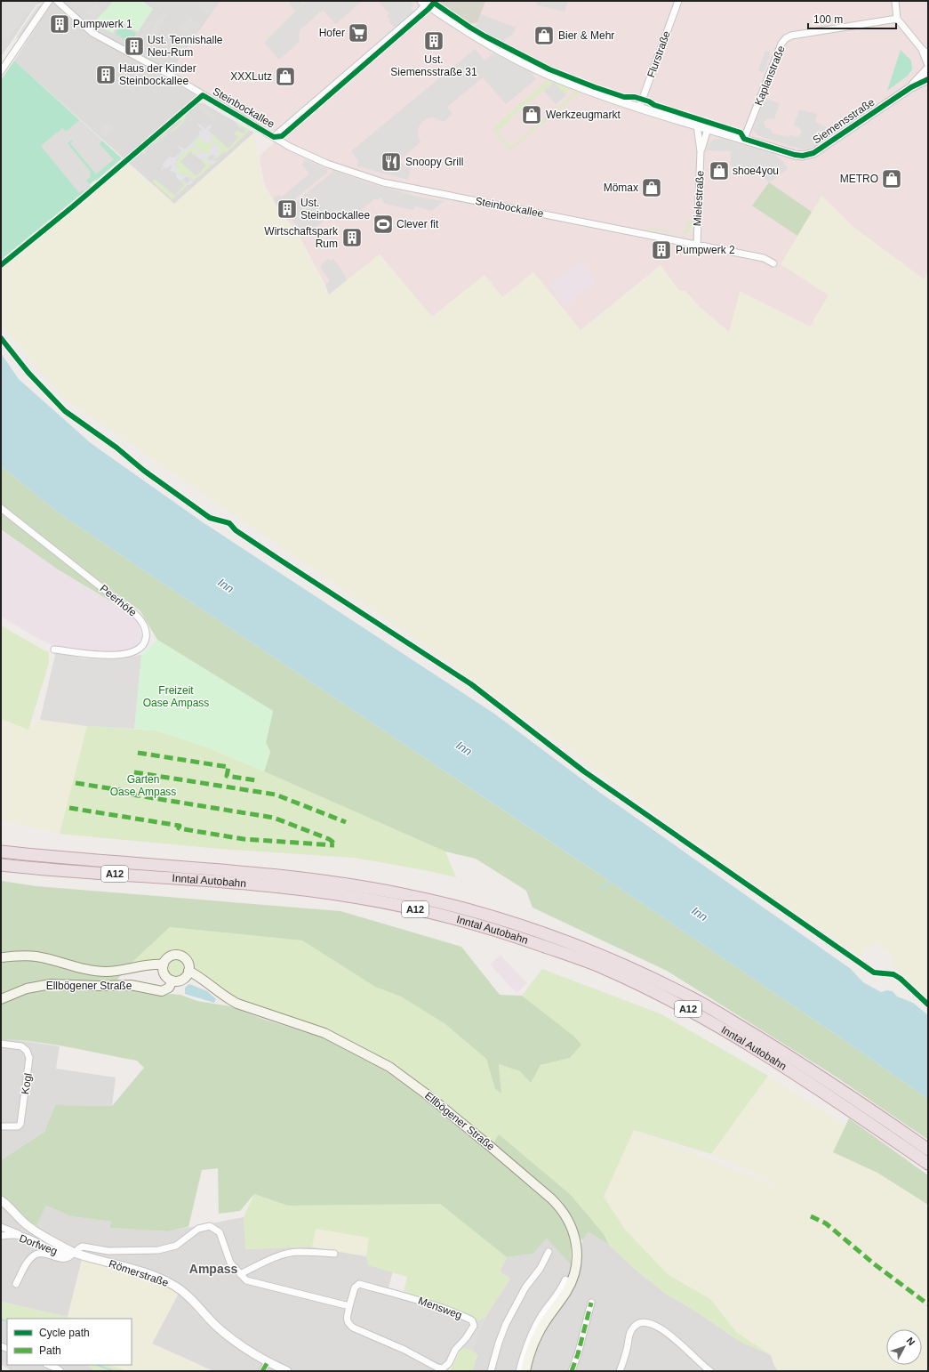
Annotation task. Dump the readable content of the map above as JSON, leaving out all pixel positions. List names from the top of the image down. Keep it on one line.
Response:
{"streets":{"highway":["A12","Inntal Autobahn"],"main road":["Ellbögener Straße"],"street":["Flurstraße","Kaplanstraße","Steinbockallee","Siemensstraße","Mielestraße","Peerhöfe","Kogl","Dorfweg","Römerstraße","Mensweg"]},"crossings":[["Flurstraße","Siemensstraße"],["Kaplanstraße","Siemensstraße"],["Steinbockallee","Mielestraße"],["Siemensstraße","Mielestraße"],["Dorfweg","Römerstraße"]],"districts":["Ampass"],"water":["Inn"],"parks":["Freizeit Oase Ampass","Garten Oase Ampass"],"places":{"building":["Pumpwerk 1","Ust. Siemensstraße 31","Ust. Tennishalle Neu-Rum","Haus der Kinder Steinbockallee","Ust. Steinbockallee","Wirtschaftspark Rum","Pumpwerk 2"],"supermarket":["Hofer"],"shop":["Bier & Mehr","XXXLutz","Werkzeugmarkt","shoe4you","METRO","Mömax"],"restaurant":["Snoopy Grill"],"sports":["Clever fit"]},"legend":["Cycle path","Path"],"scale_bar":"100 m","north":"top right"}
